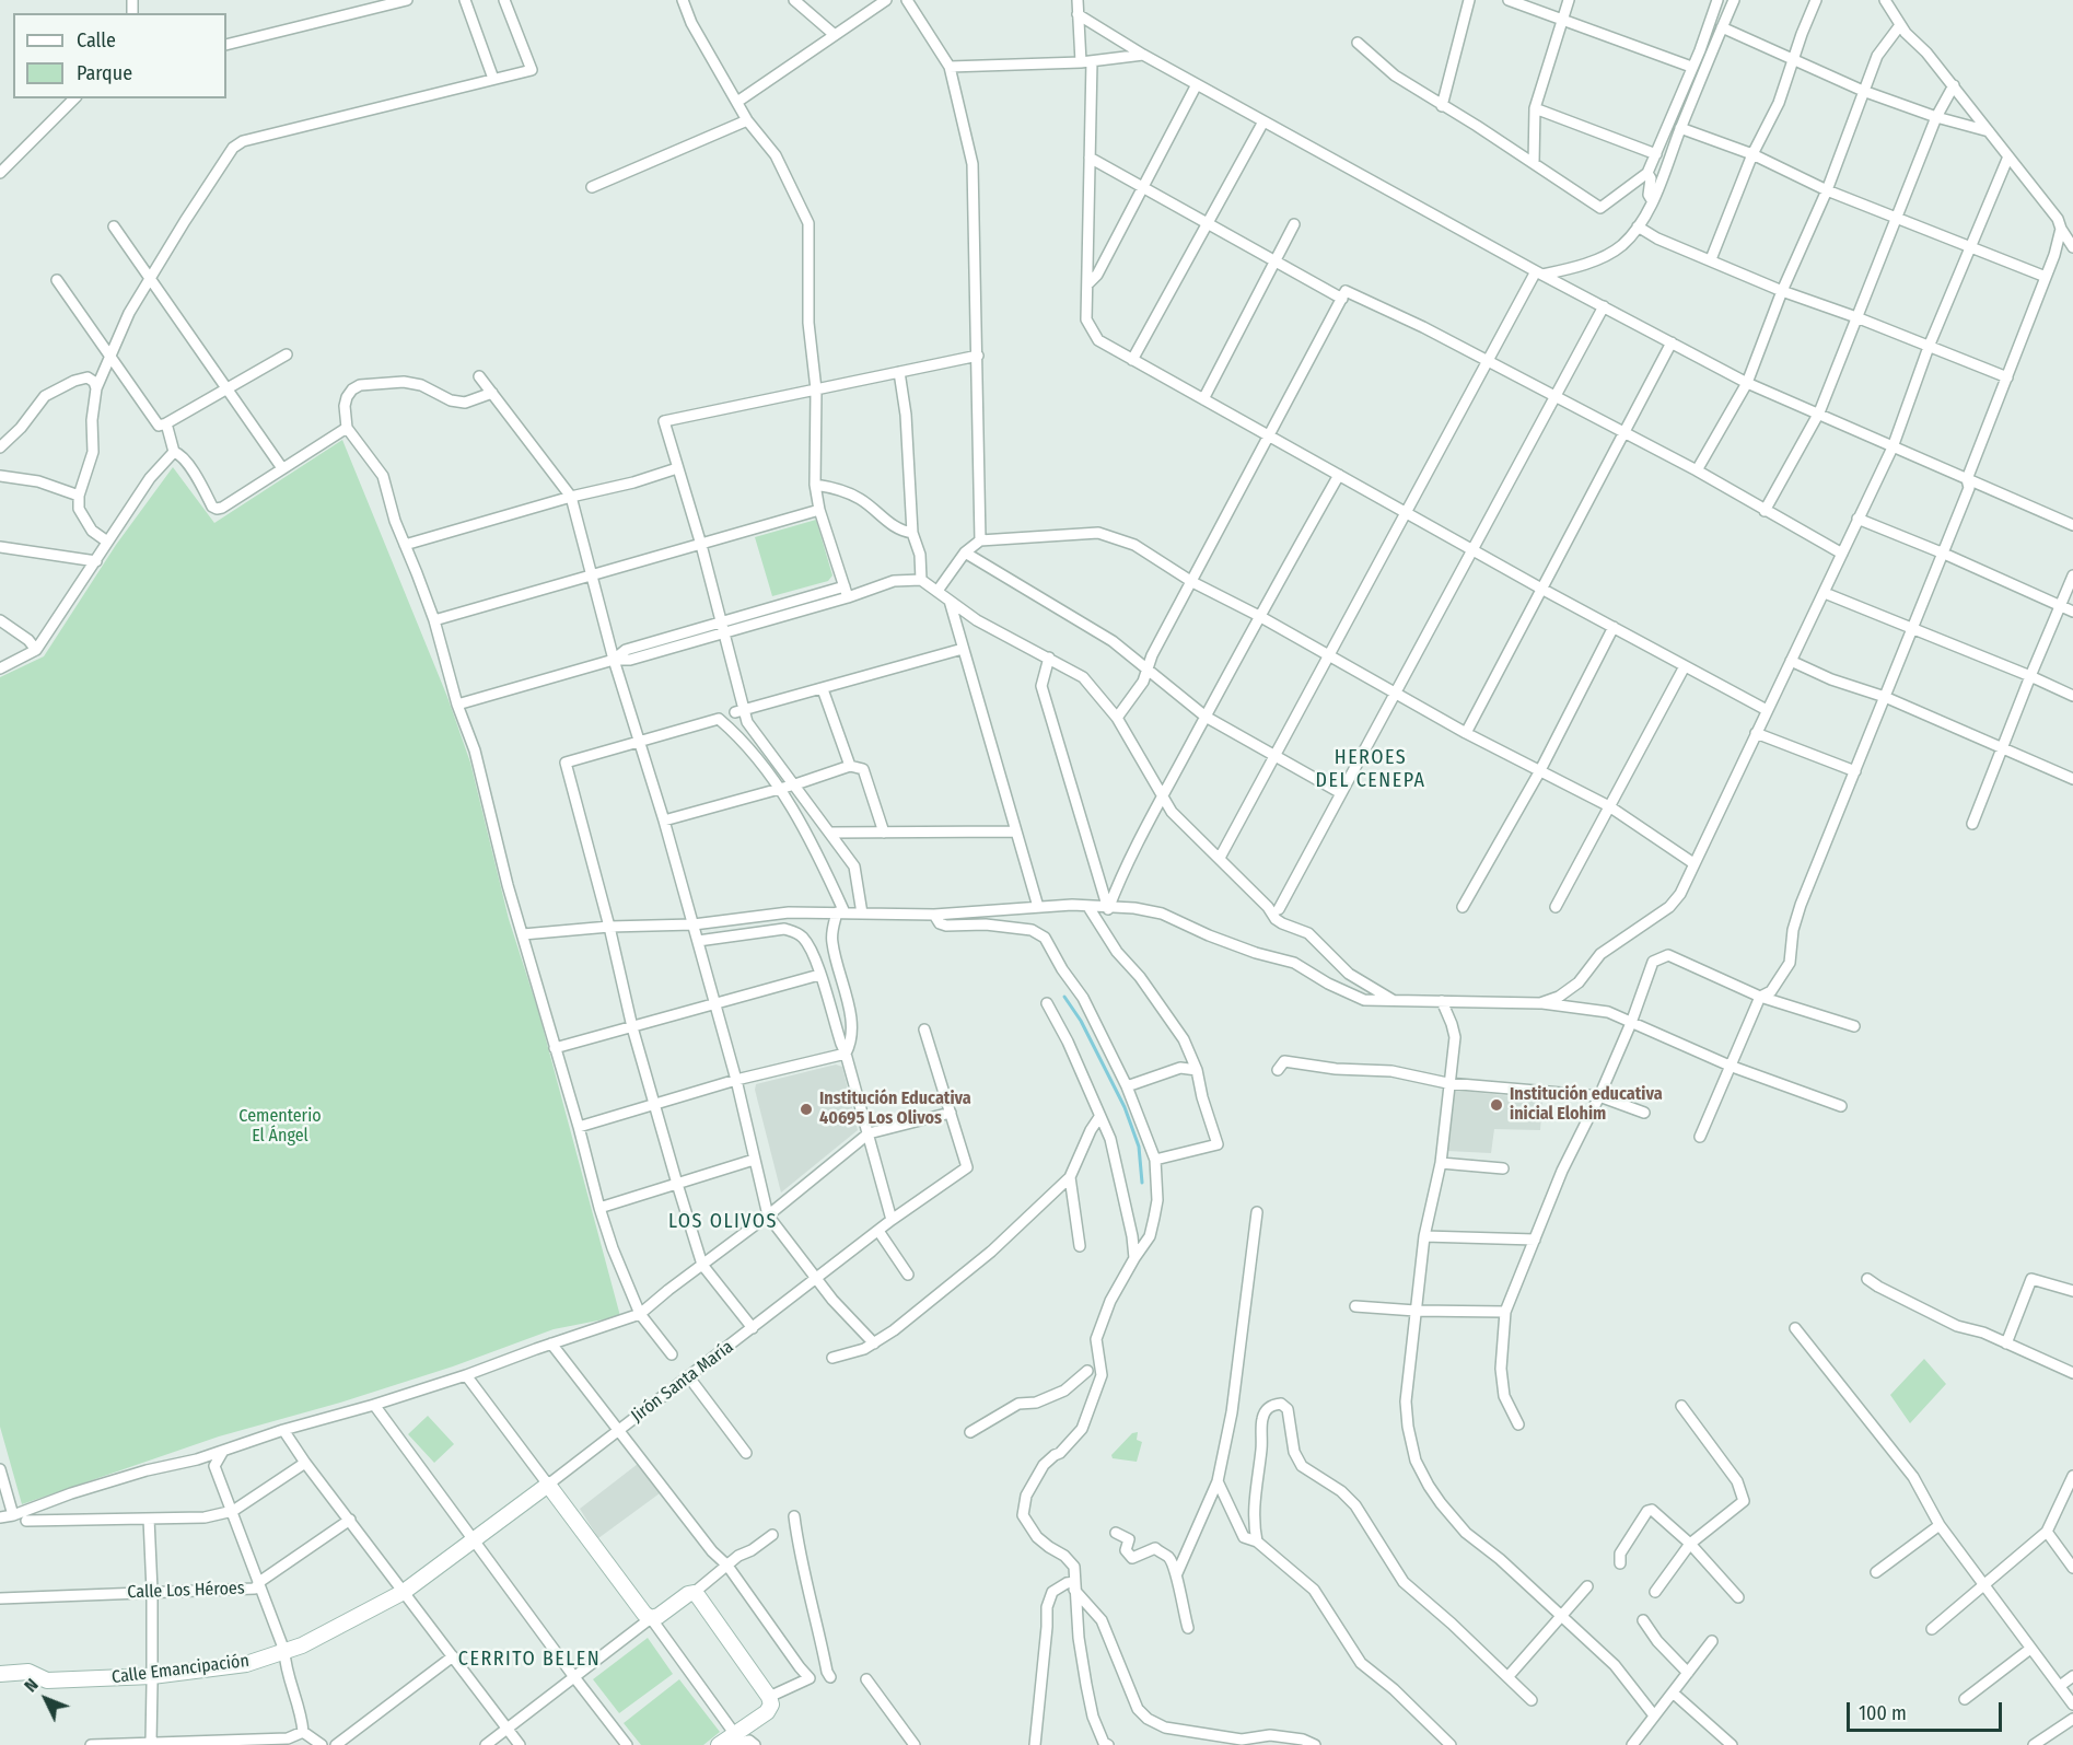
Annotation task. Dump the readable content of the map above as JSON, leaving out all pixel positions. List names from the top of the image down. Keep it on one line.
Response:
{"streets":{"street":["Jirón Santa María","Calle Los Héroes","Calle Emancipación"]},"crossings":[["Jirón Santa María","Calle Emancipación"]],"districts":["HEROES DEL CENEPA","LOS OLIVOS","CERRITO BELEN"],"parks":["Cementerio El Ángel"],"places":["Institución educativa inicial Elohim","Institución Educativa 40695 Los Olivos"],"legend":["Calle","Parque"],"scale_bar":"100 m","north":"top left"}
